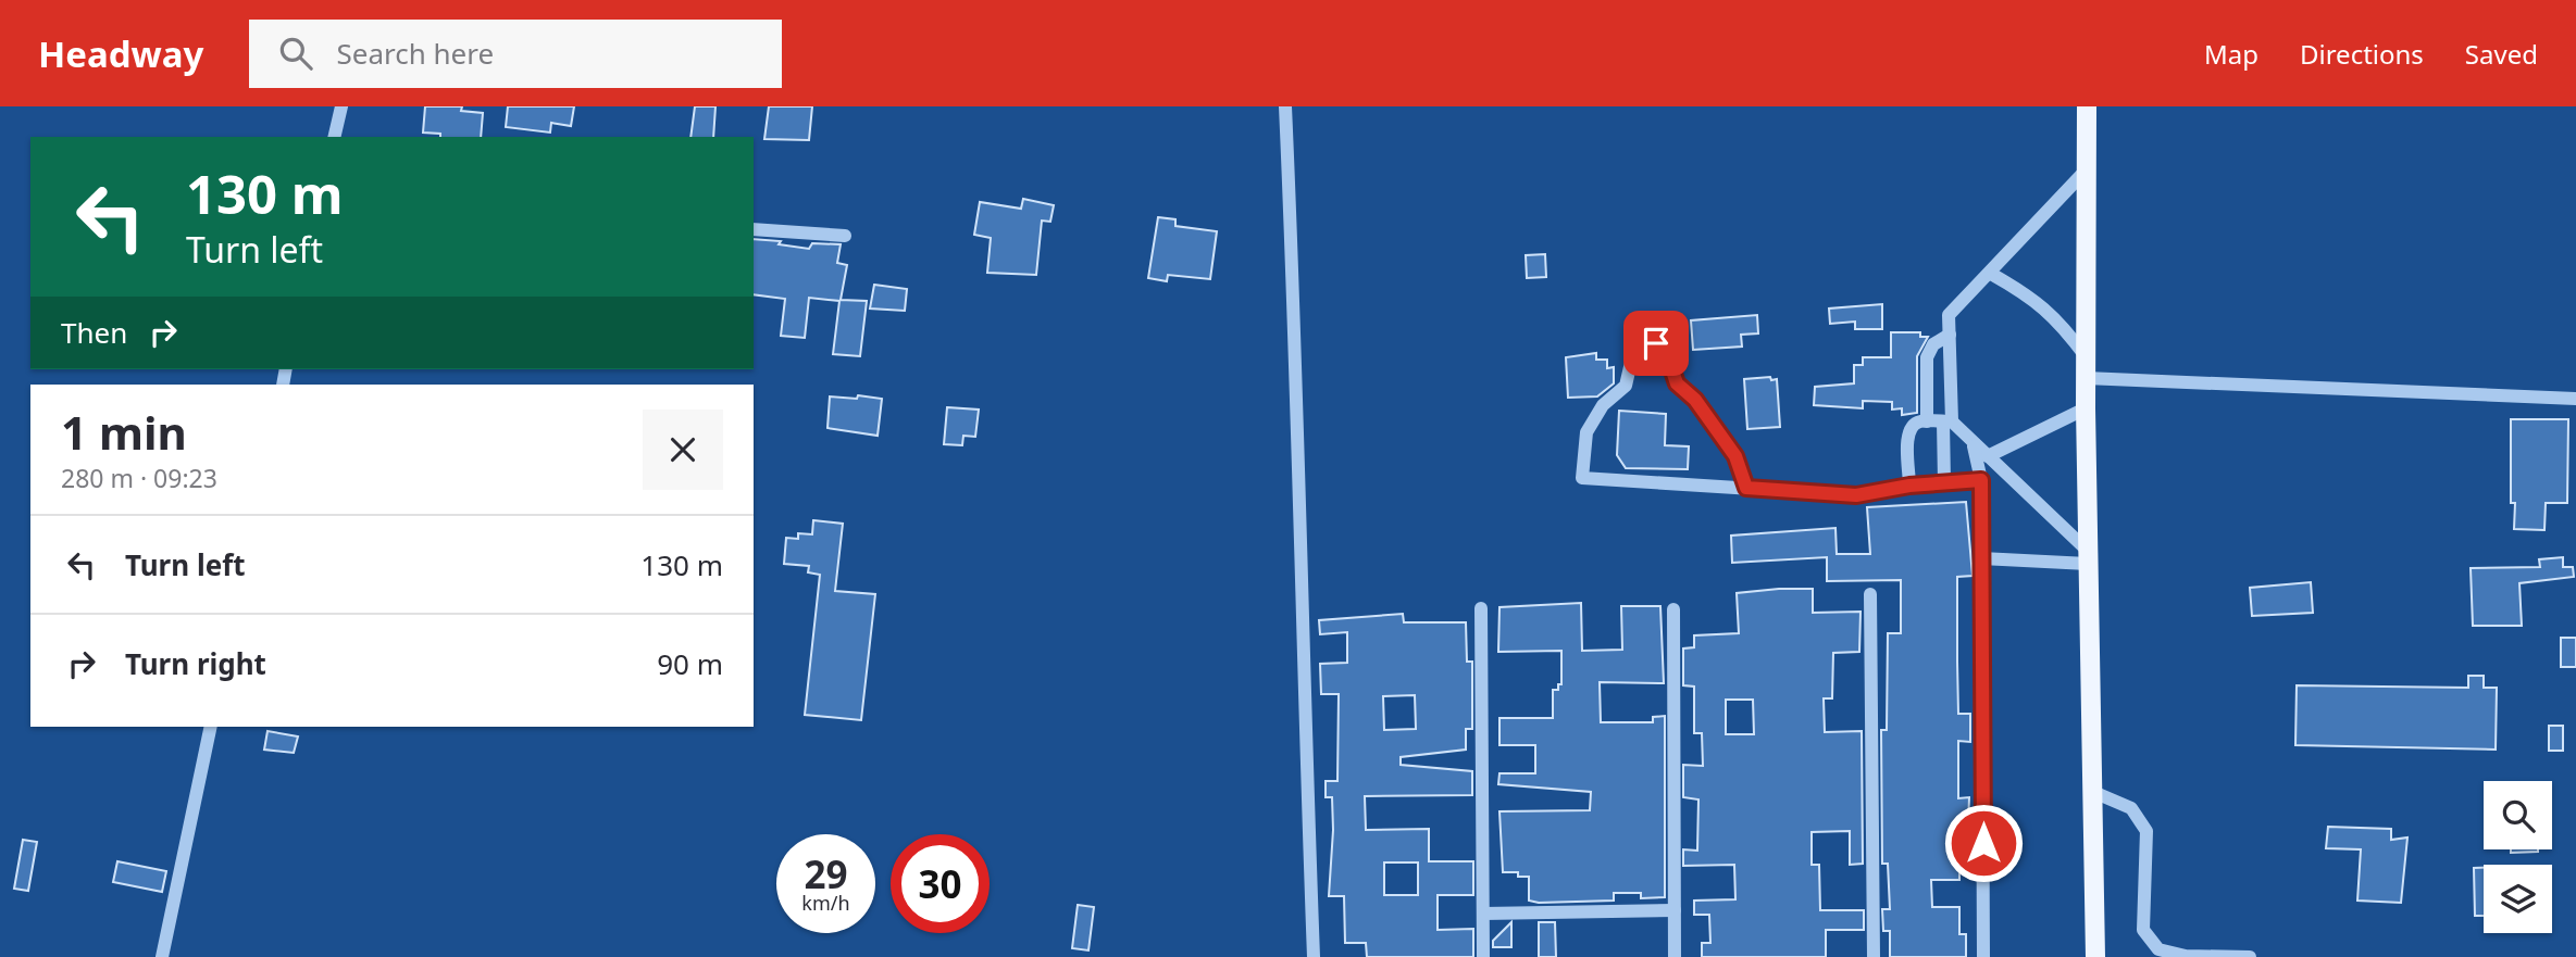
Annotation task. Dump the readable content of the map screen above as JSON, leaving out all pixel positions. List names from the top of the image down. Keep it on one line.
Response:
{"page":{"header":"Headway","search":"Search here","nav":["Map","Directions","Saved"],"turn":["130 m","Turn left"],"then":"Then","heading":["1 min","280 m · 09:23"],"list":[{"name":"Turn left","value":"130 m"},{"name":"Turn right","value":"90 m"}],"speed":"29 km/h","limit":"30"}}
